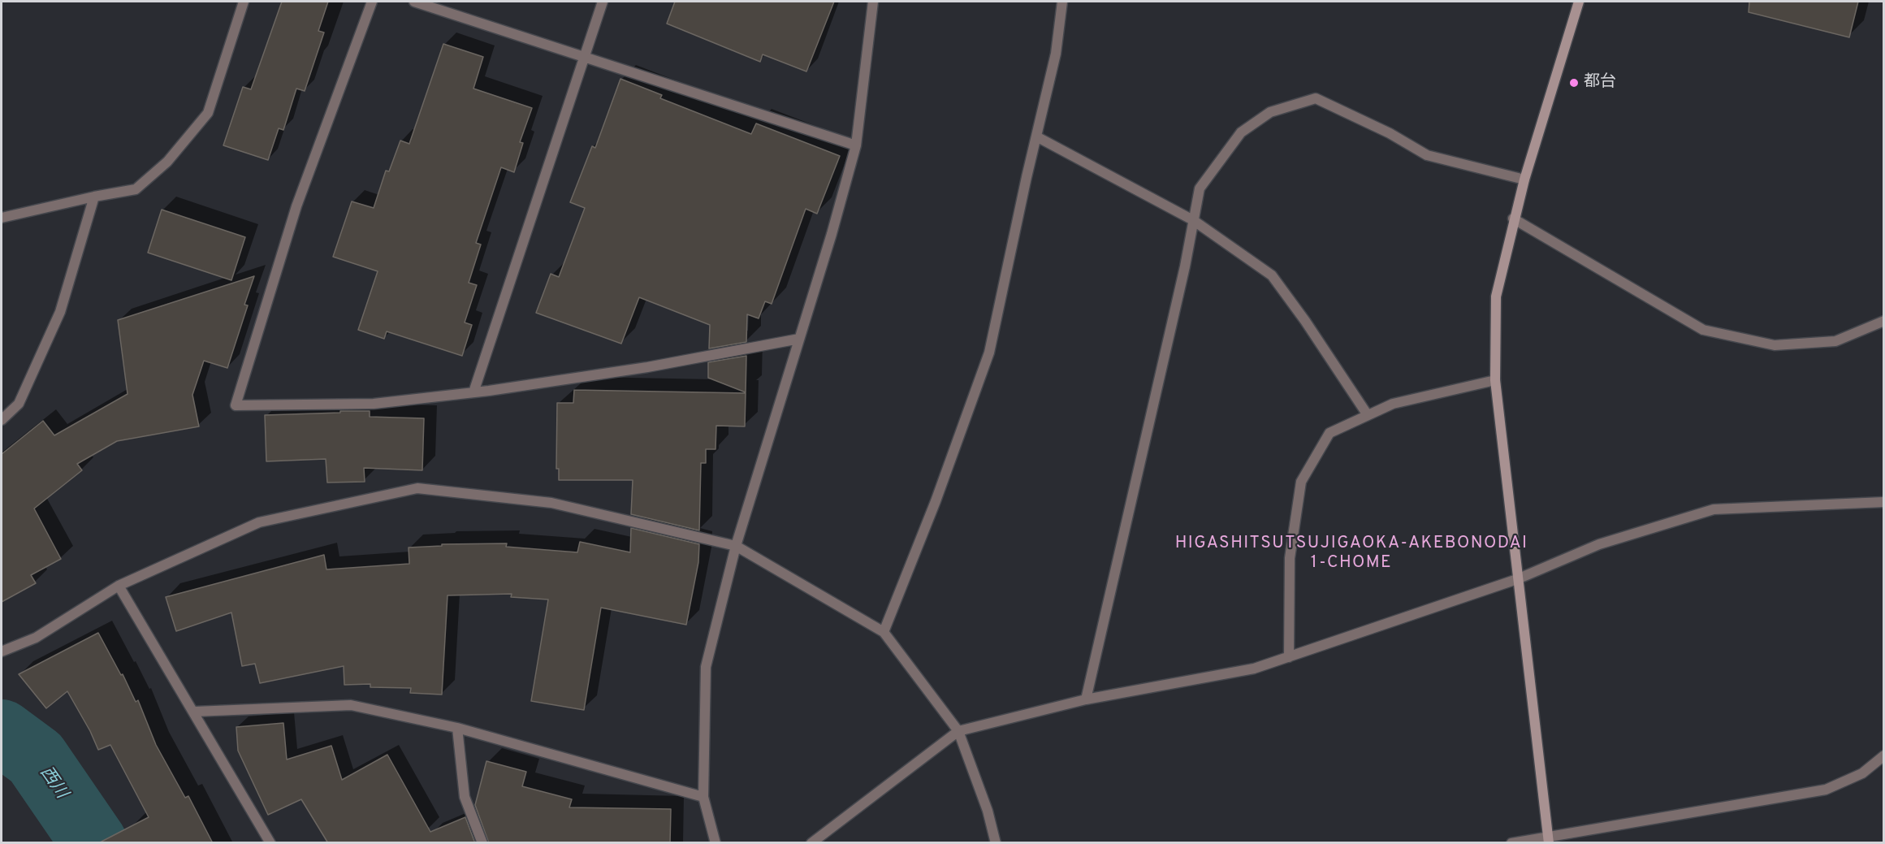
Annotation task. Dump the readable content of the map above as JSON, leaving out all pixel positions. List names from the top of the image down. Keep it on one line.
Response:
{"districts":["HIGASHITSUTSUJIGAOKA-AKEBONODAI 1-CHOME"],"water":["西川"],"places":["都台"]}
